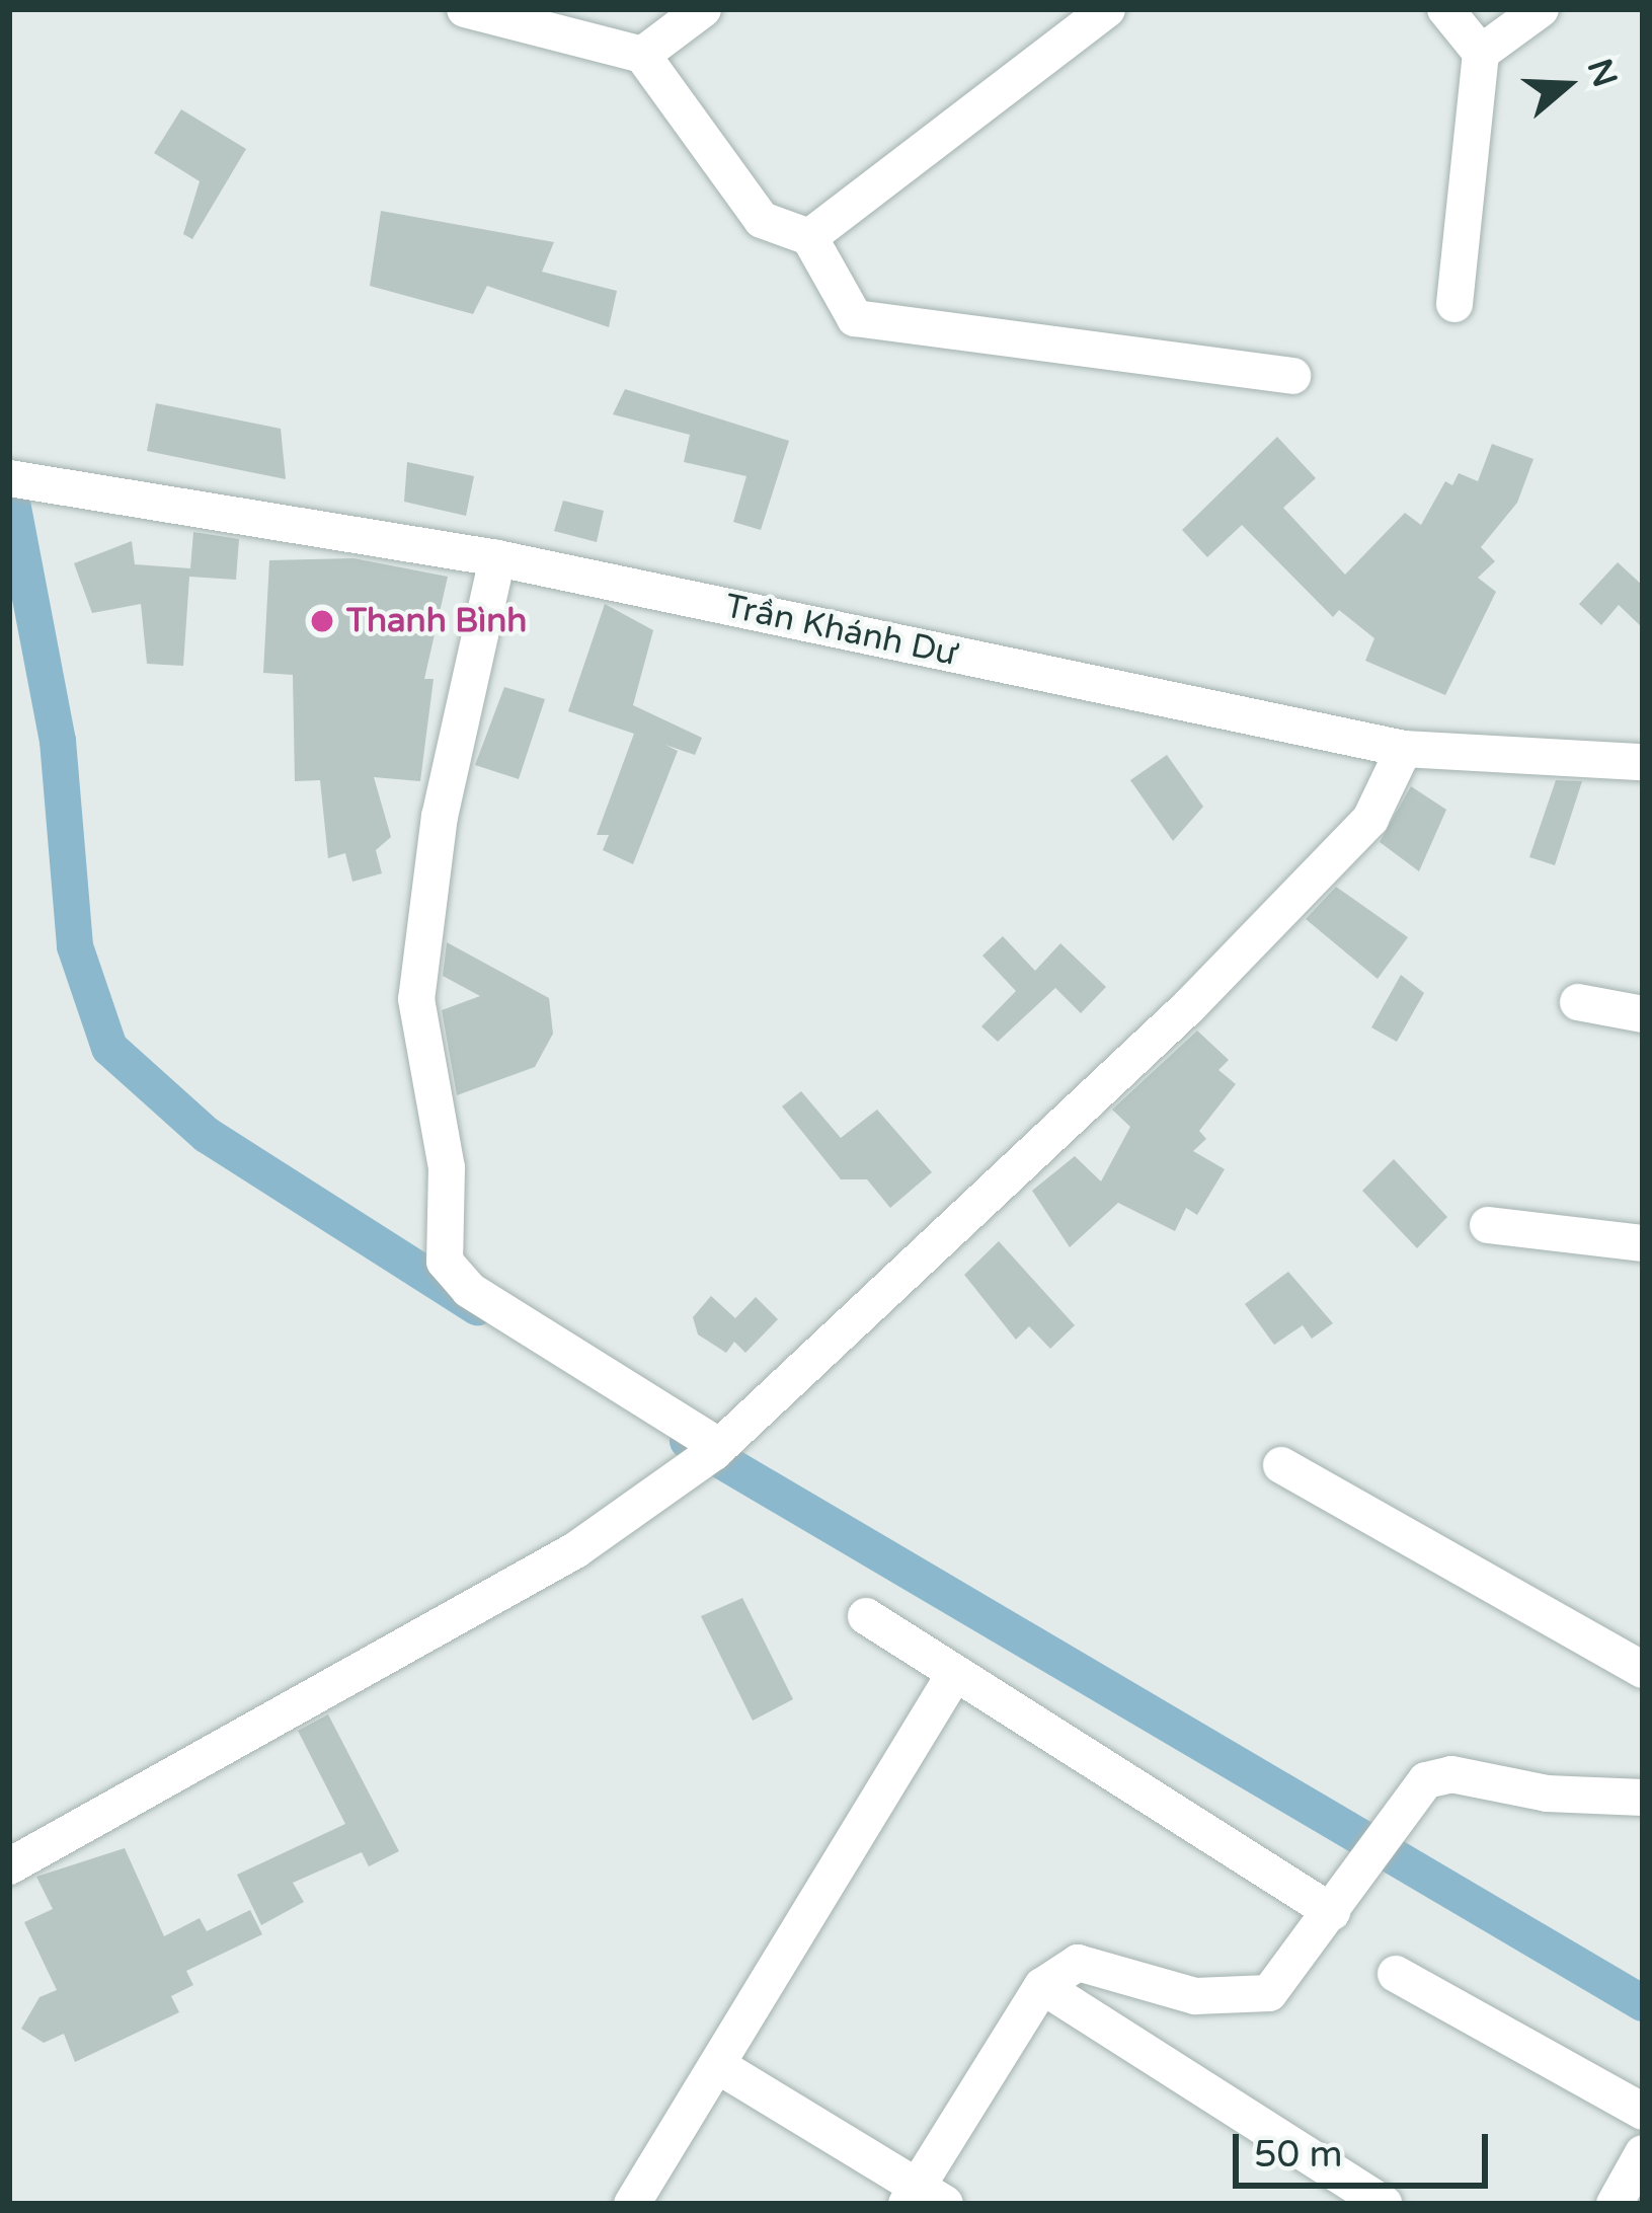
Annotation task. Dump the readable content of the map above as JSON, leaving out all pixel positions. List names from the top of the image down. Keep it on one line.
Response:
{"streets":{"street":["Trần Khánh Dư"]},"places":["Thanh Bình"],"scale_bar":"50 m","north":"right"}
